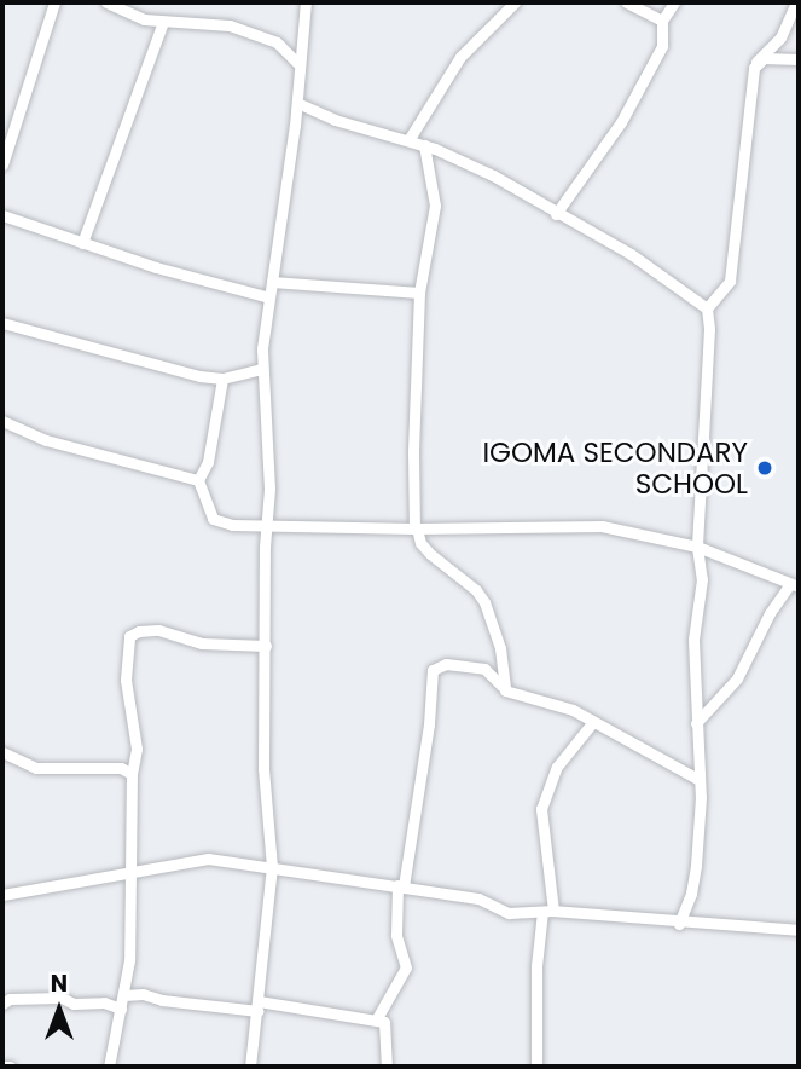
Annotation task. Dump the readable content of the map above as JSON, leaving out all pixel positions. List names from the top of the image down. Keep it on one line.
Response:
{"places":["IGOMA SECONDARY SCHOOL"],"north":"top"}
